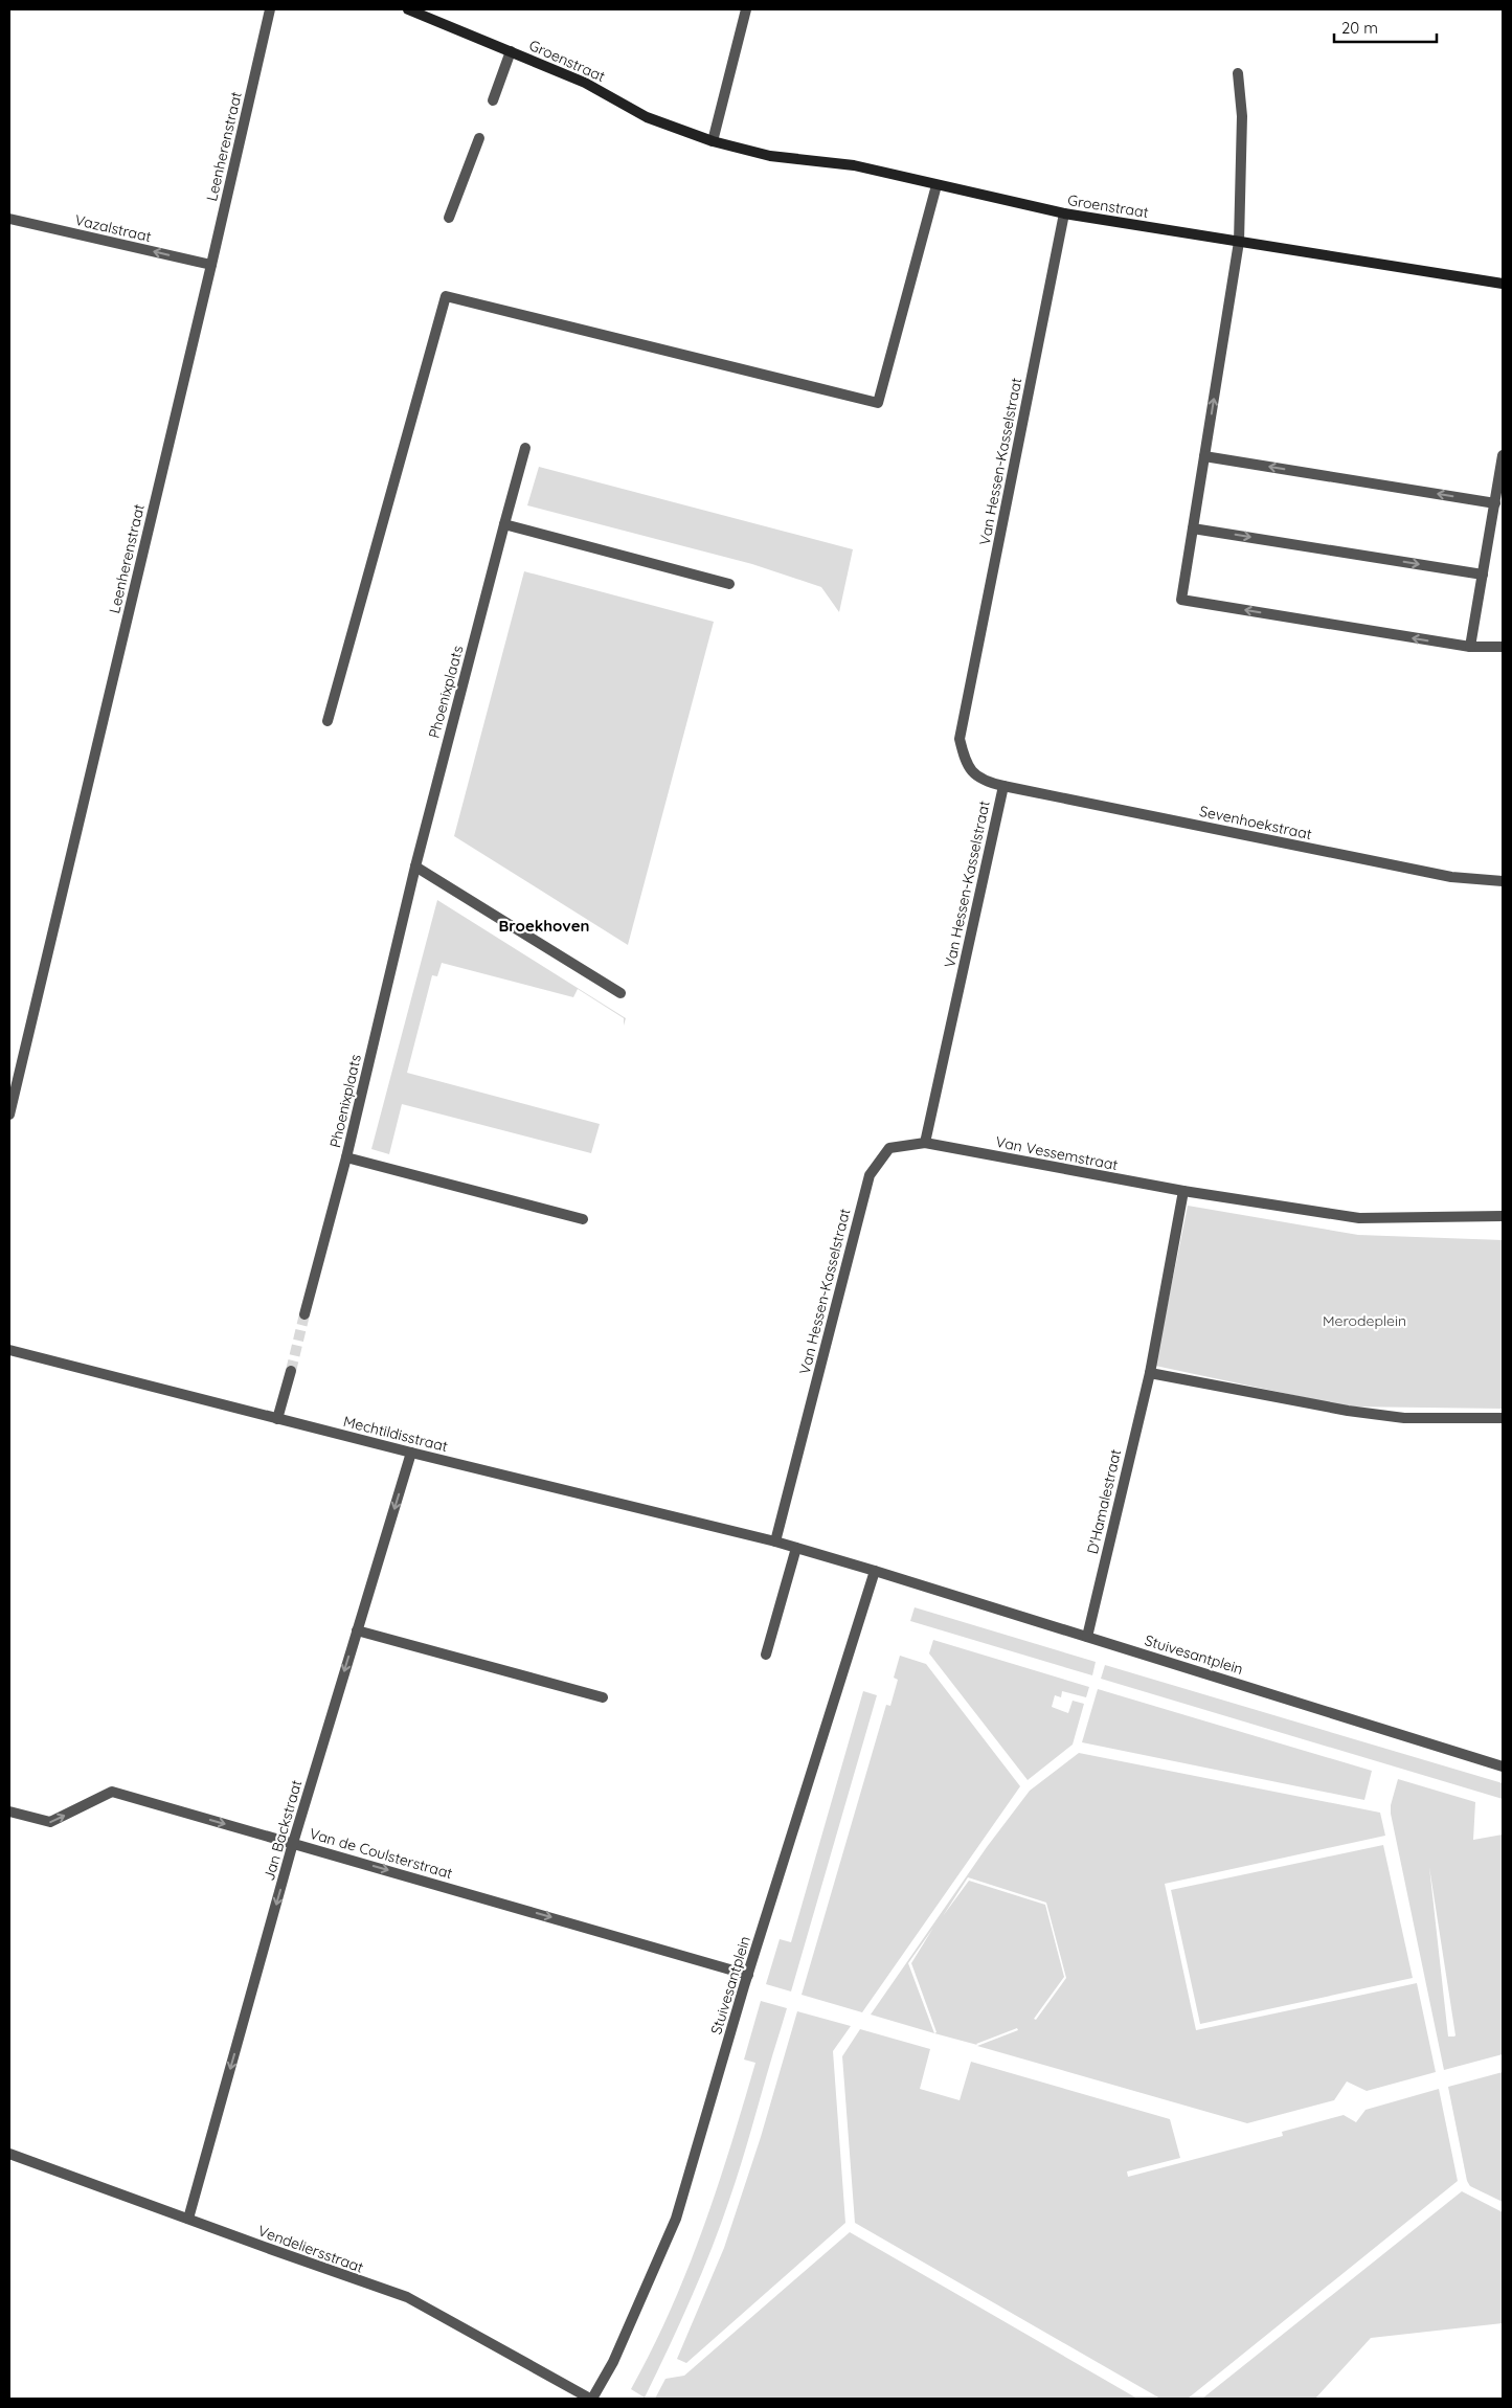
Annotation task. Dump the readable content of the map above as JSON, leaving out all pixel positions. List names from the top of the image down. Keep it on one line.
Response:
{"streets":{"street":["Groenstraat","Leenherenstraat","Vazalstraat","Van Hessen-Kasselstraat","Phoenixplaats","Sevenhoekstraat","Van Vessemstraat","Mechtildisstraat","D'Hamalestraat","Stuivesantplein","Jan Backstraat","Van de Coulsterstraat","Vendeliersstraat"]},"crossings":[["Groenstraat","Van Hessen-Kasselstraat"],["Leenherenstraat","Vazalstraat"],["Van Hessen-Kasselstraat","Sevenhoekstraat"],["Van Hessen-Kasselstraat","Van Vessemstraat"],["Van Hessen-Kasselstraat","Mechtildisstraat"],["Van Hessen-Kasselstraat","Stuivesantplein"],["Mechtildisstraat","Stuivesantplein"],["Mechtildisstraat","Jan Backstraat"],["D'Hamalestraat","Stuivesantplein"],["Stuivesantplein","Van de Coulsterstraat"],["Stuivesantplein","Vendeliersstraat"],["Jan Backstraat","Van de Coulsterstraat"],["Jan Backstraat","Vendeliersstraat"]],"one_way":["Vazalstraat","Jan Backstraat","Van de Coulsterstraat"],"districts":["Broekhoven"],"parks":["Merodeplein"],"scale_bar":"20 m"}
